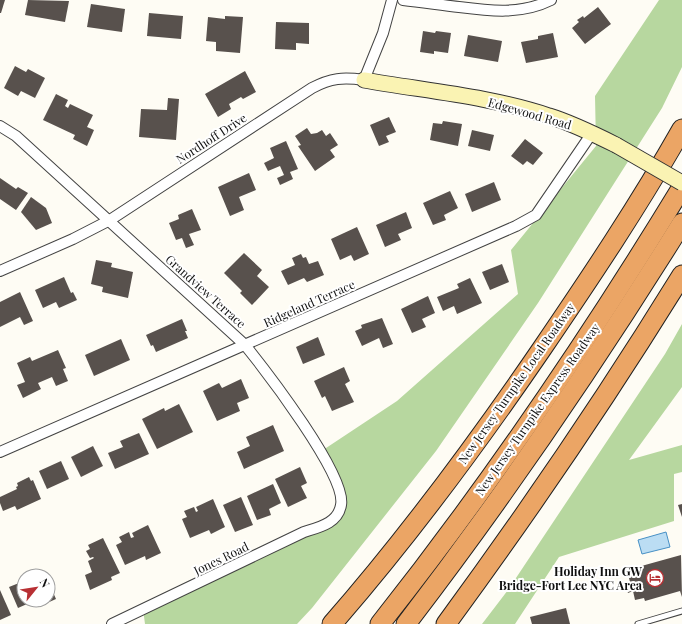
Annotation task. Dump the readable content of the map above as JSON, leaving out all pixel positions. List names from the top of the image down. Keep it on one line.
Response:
{"streets":{"highway":["New Jersey Turnpike Local Roadway","New Jersey Turnpike Express Roadway"],"street":["Edgewood Road","Nordhoff Drive","Grandview Terrace","Ridgeland Terrace","Jones Road"]},"crossings":[["Edgewood Road","Nordhoff Drive"],["Edgewood Road","Ridgeland Terrace"],["Edgewood Road","New Jersey Turnpike Express Roadway"],["Nordhoff Drive","Grandview Terrace"],["Grandview Terrace","Ridgeland Terrace"],["Grandview Terrace","Jones Road"]],"places":{"hotel":["Holiday Inn GW Bridge-Fort Lee NYC Area"]},"north":"top right"}
